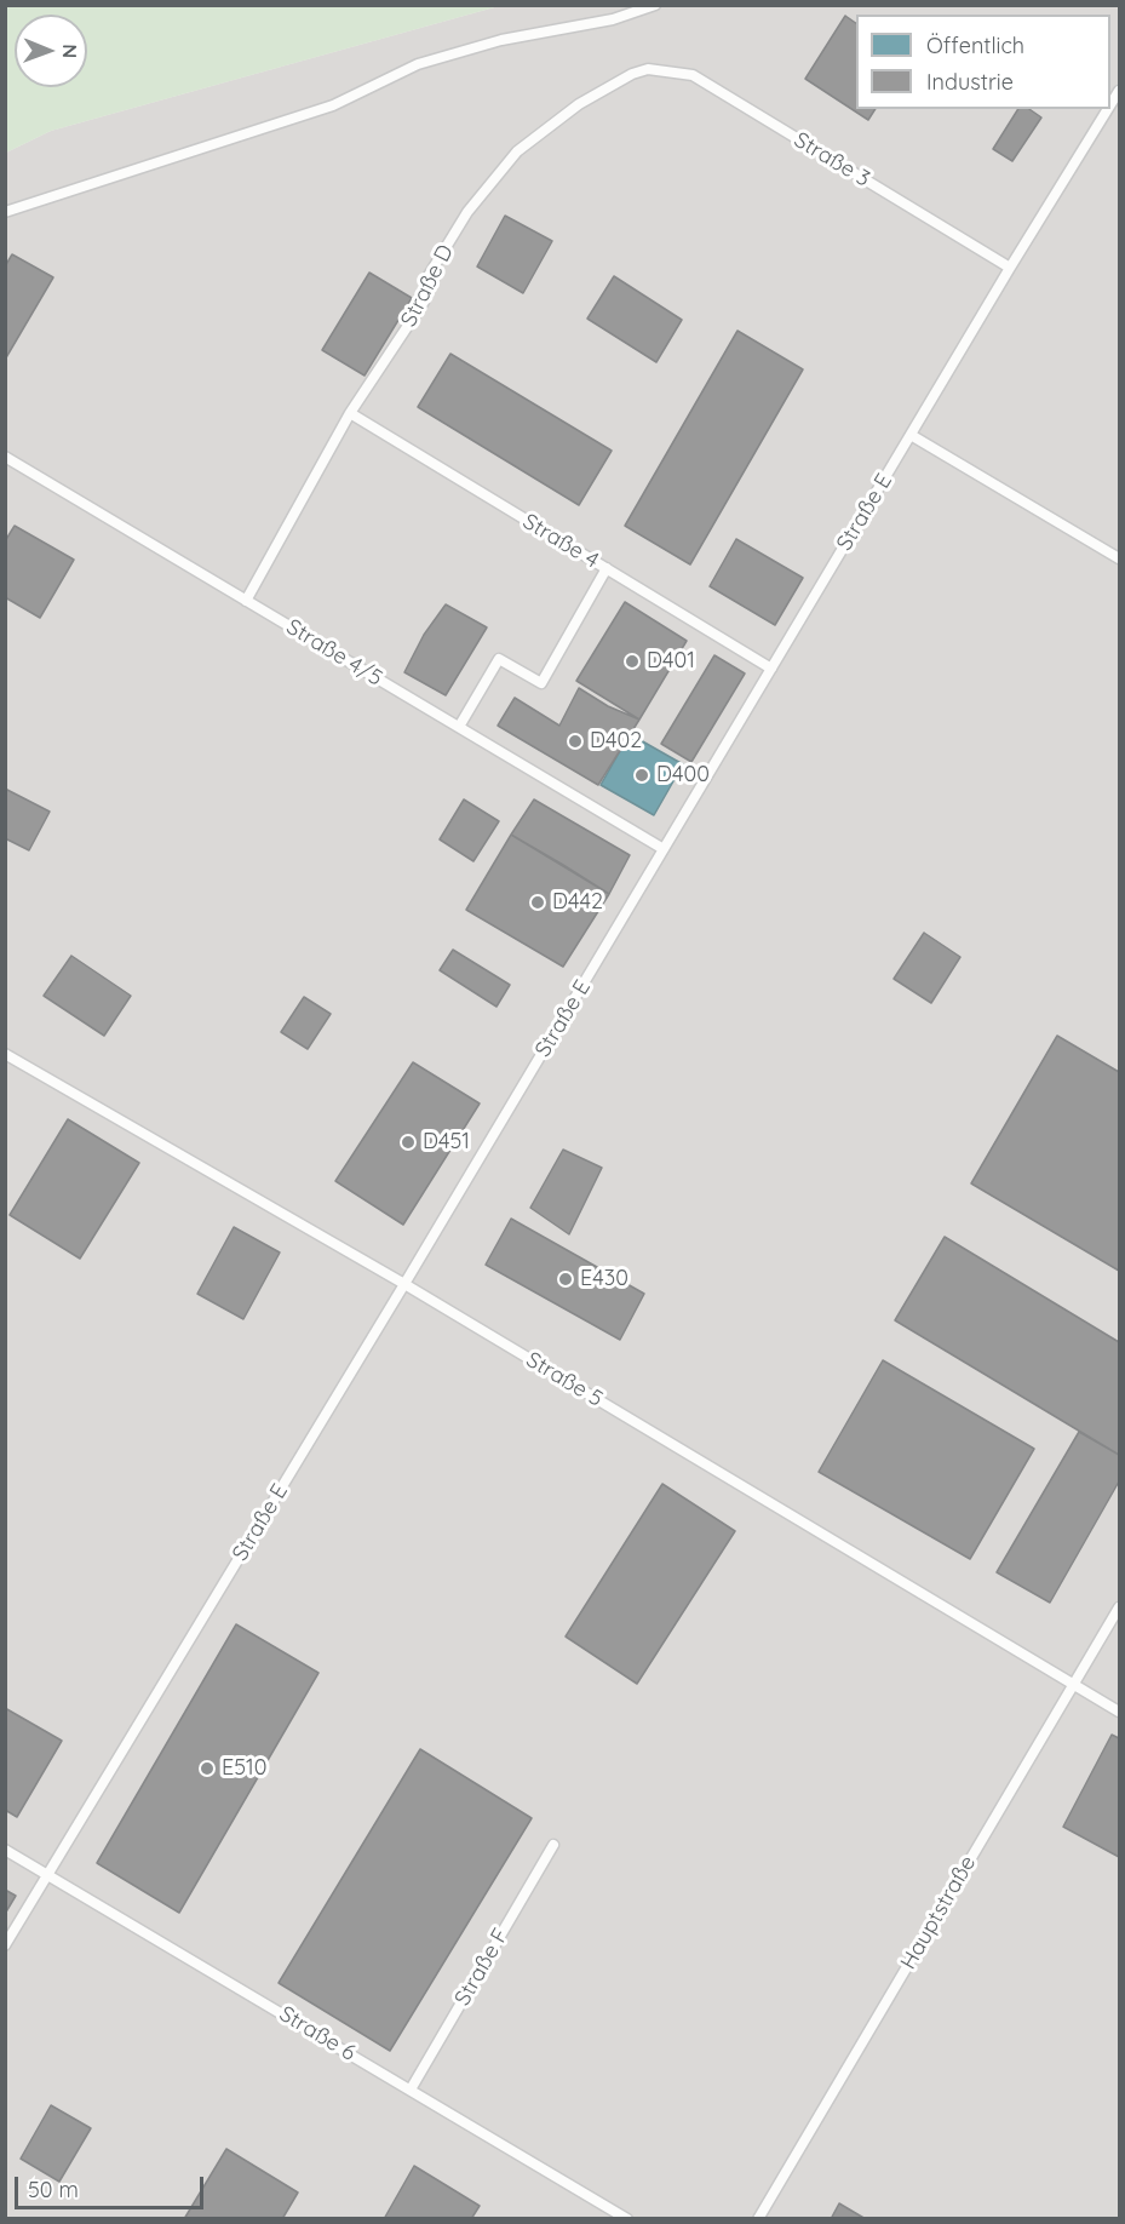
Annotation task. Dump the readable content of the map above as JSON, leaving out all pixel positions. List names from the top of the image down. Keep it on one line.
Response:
{"streets":{"lane":["Straße 3","Straße D","Straße E","Straße 4","Straße 4/5","Straße 5","Hauptstraße","Straße F","Straße 6"]},"crossings":[["Straße 3","Straße D"],["Straße 3","Straße E"],["Straße D","Straße 4"],["Straße D","Straße 4/5"],["Straße E","Straße 4"],["Straße E","Straße 4/5"],["Straße E","Straße 5"],["Straße E","Straße 6"],["Straße 5","Hauptstraße"],["Straße F","Straße 6"]],"places":["D401","D402","D400","D442","D451","E430","E510"],"legend":["Öffentlich","Industrie"],"scale_bar":"50 m","north":"right"}
